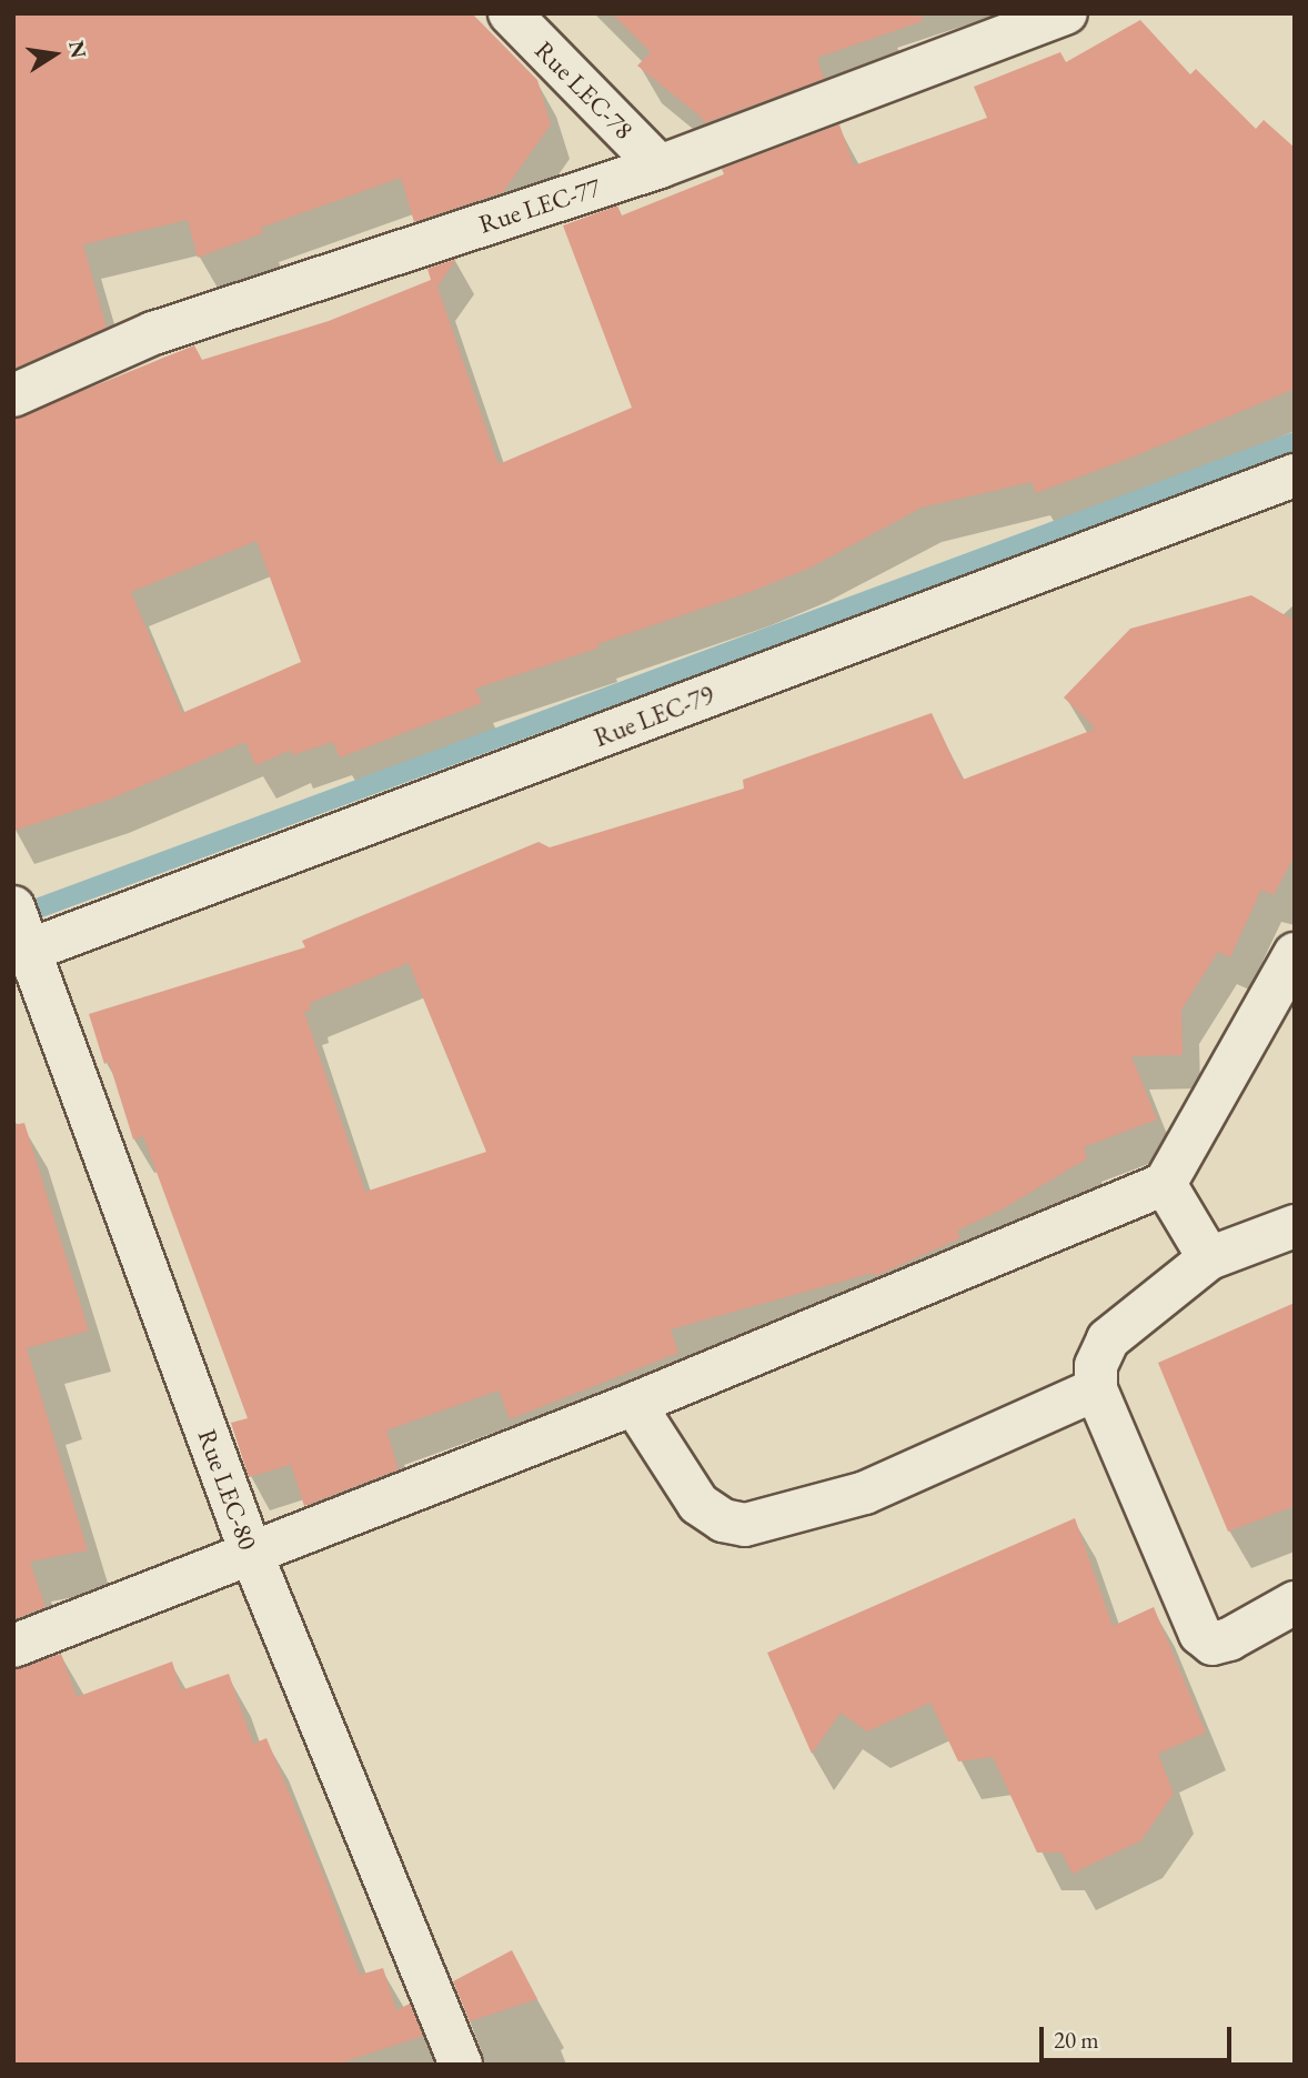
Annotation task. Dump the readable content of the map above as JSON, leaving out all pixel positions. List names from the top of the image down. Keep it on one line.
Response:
{"streets":{"street":["Rue LEC-78","Rue LEC-77","Rue LEC-79","Rue LEC-80"]},"crossings":[["Rue LEC-78","Rue LEC-77"],["Rue LEC-79","Rue LEC-80"]],"scale_bar":"20 m","north":"right"}
